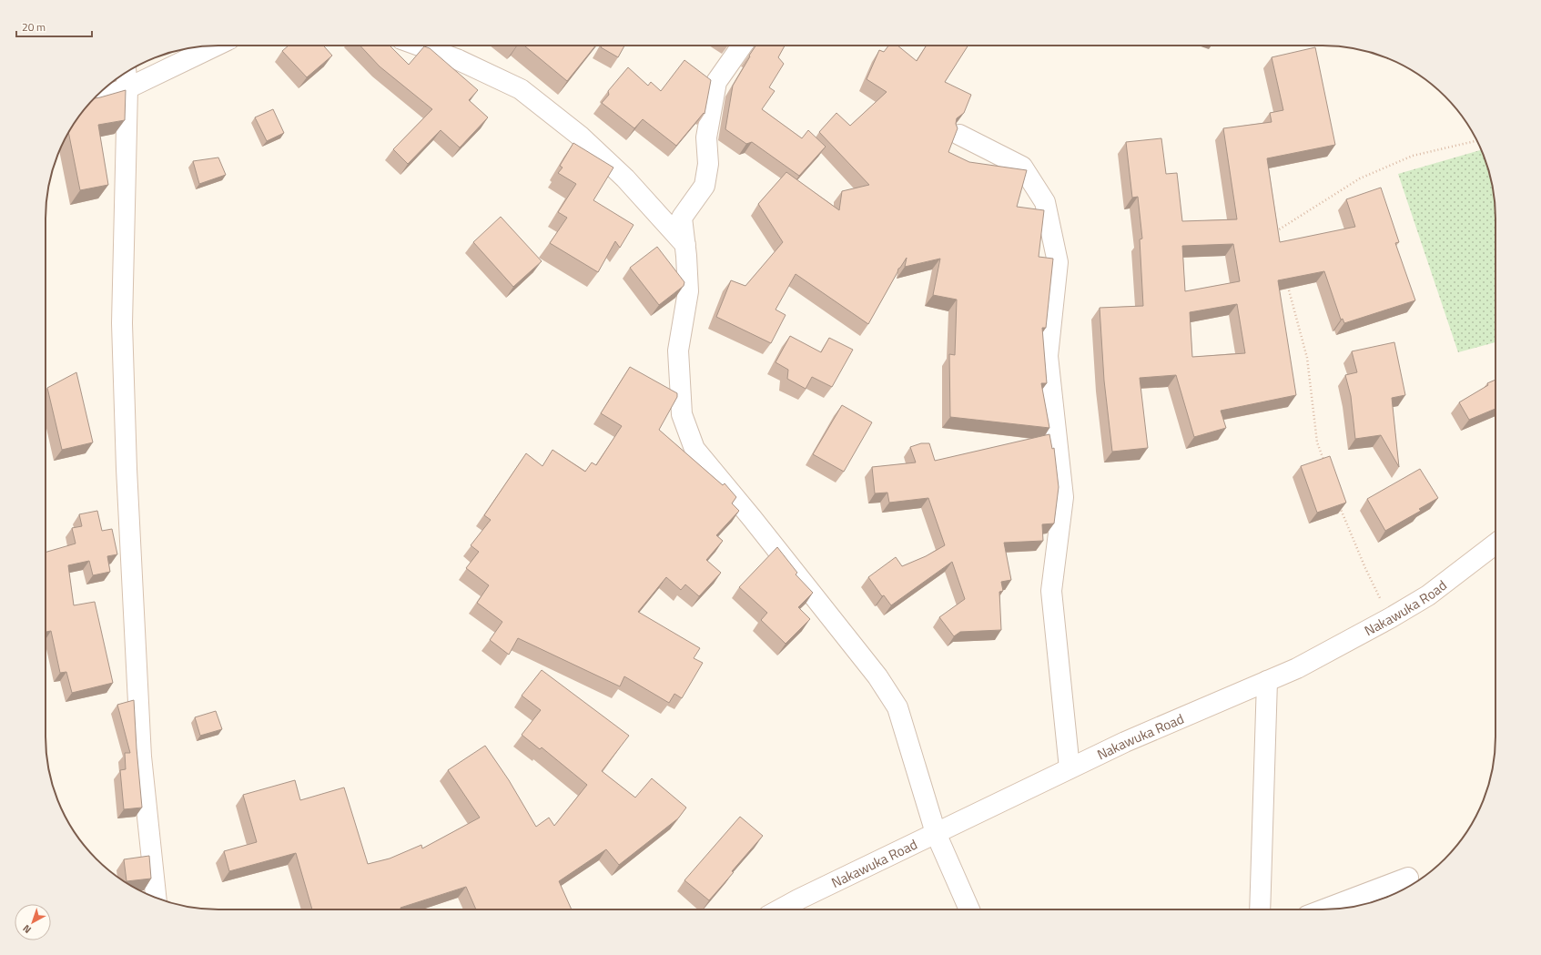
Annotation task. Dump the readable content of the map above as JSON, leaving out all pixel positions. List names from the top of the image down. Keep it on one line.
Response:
{"streets":{"street":["Nakawuka Road"]},"scale_bar":"20 m","north":"bottom left"}
